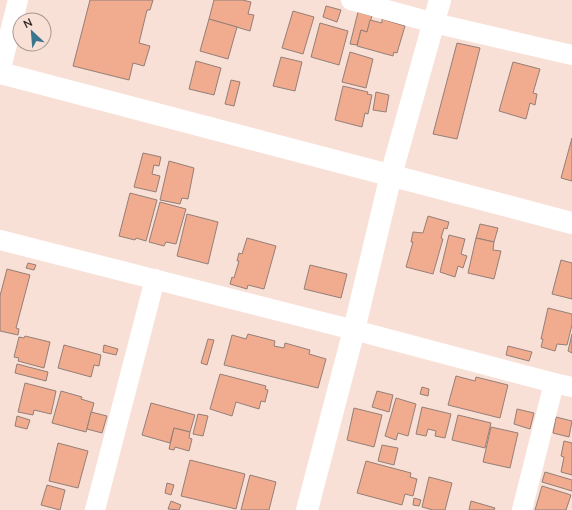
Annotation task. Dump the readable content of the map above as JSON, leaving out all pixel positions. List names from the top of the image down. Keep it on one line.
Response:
{"north":"top left"}
